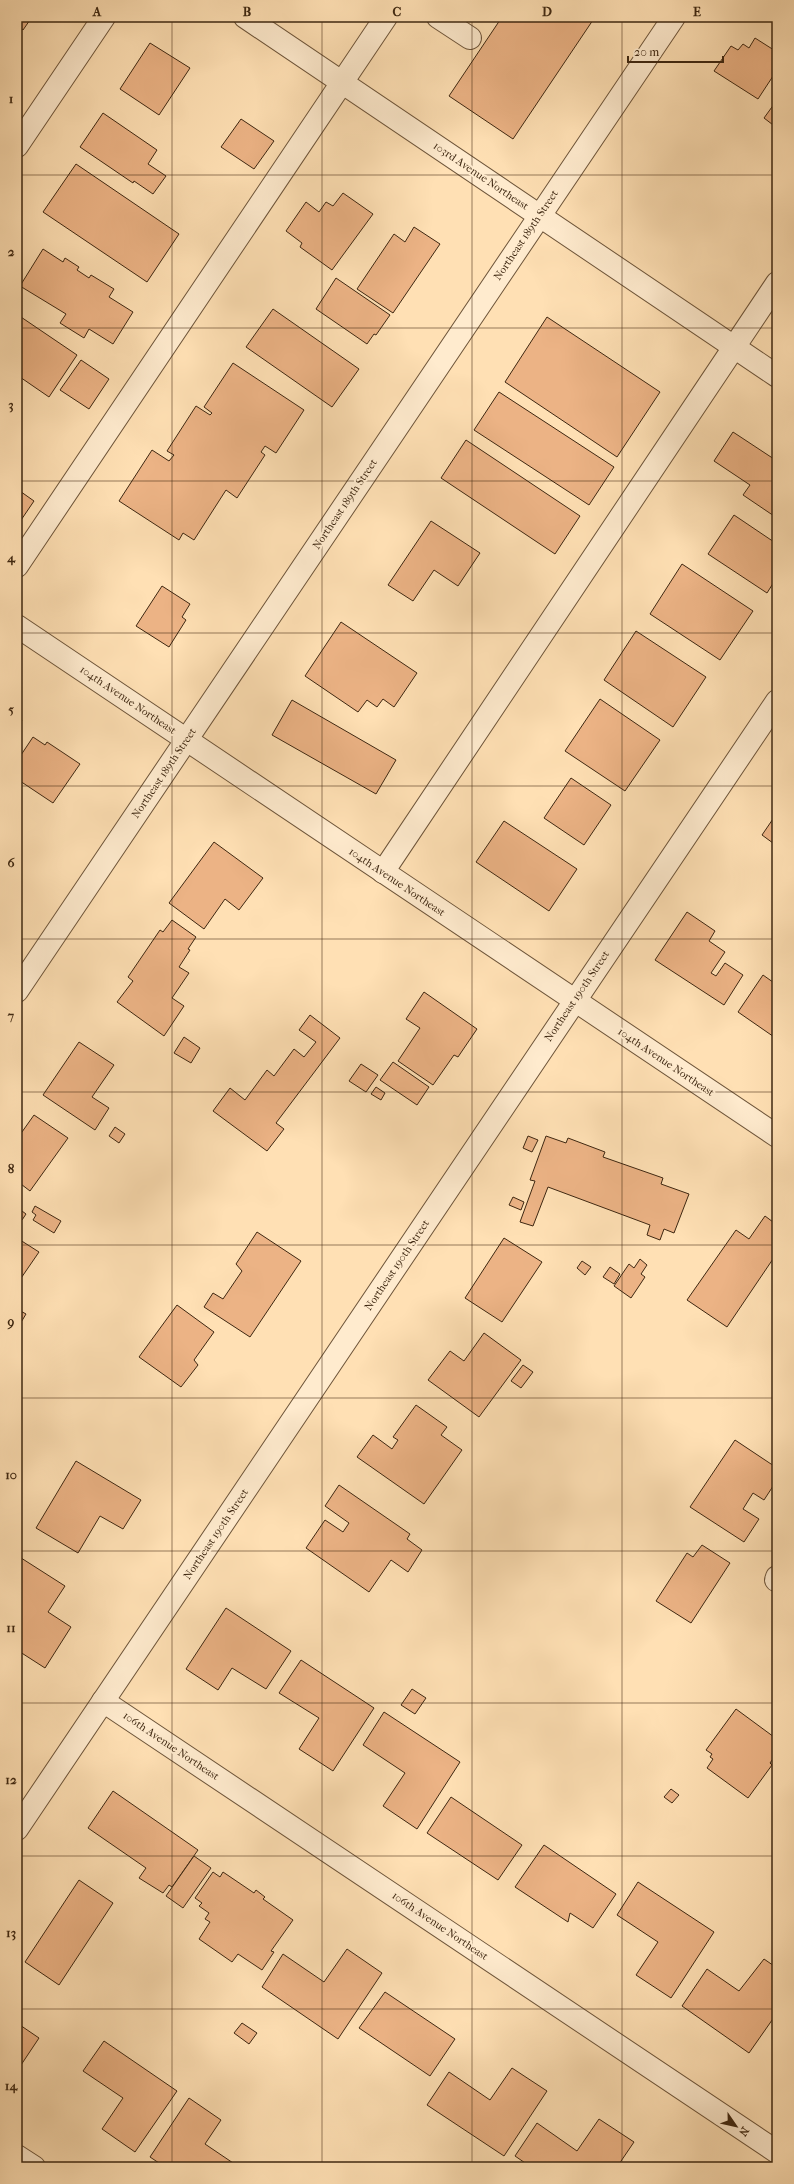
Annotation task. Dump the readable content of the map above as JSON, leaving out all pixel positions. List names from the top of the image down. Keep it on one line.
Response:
{"streets":{"street":["103rd Avenue Northeast","Northeast 189th Street","104th Avenue Northeast","Northeast 190th Street","106th Avenue Northeast"]},"crossings":[["103rd Avenue Northeast","Northeast 189th Street"],["Northeast 189th Street","104th Avenue Northeast"],["104th Avenue Northeast","Northeast 190th Street"],["Northeast 190th Street","106th Avenue Northeast"]],"scale_bar":"20 m","north":"bottom right","grid":{"columns":["A","B","C","D","E"],"rows":["1","2","3","4","5","6","7","8","9","10","11","12","13","14"]}}
